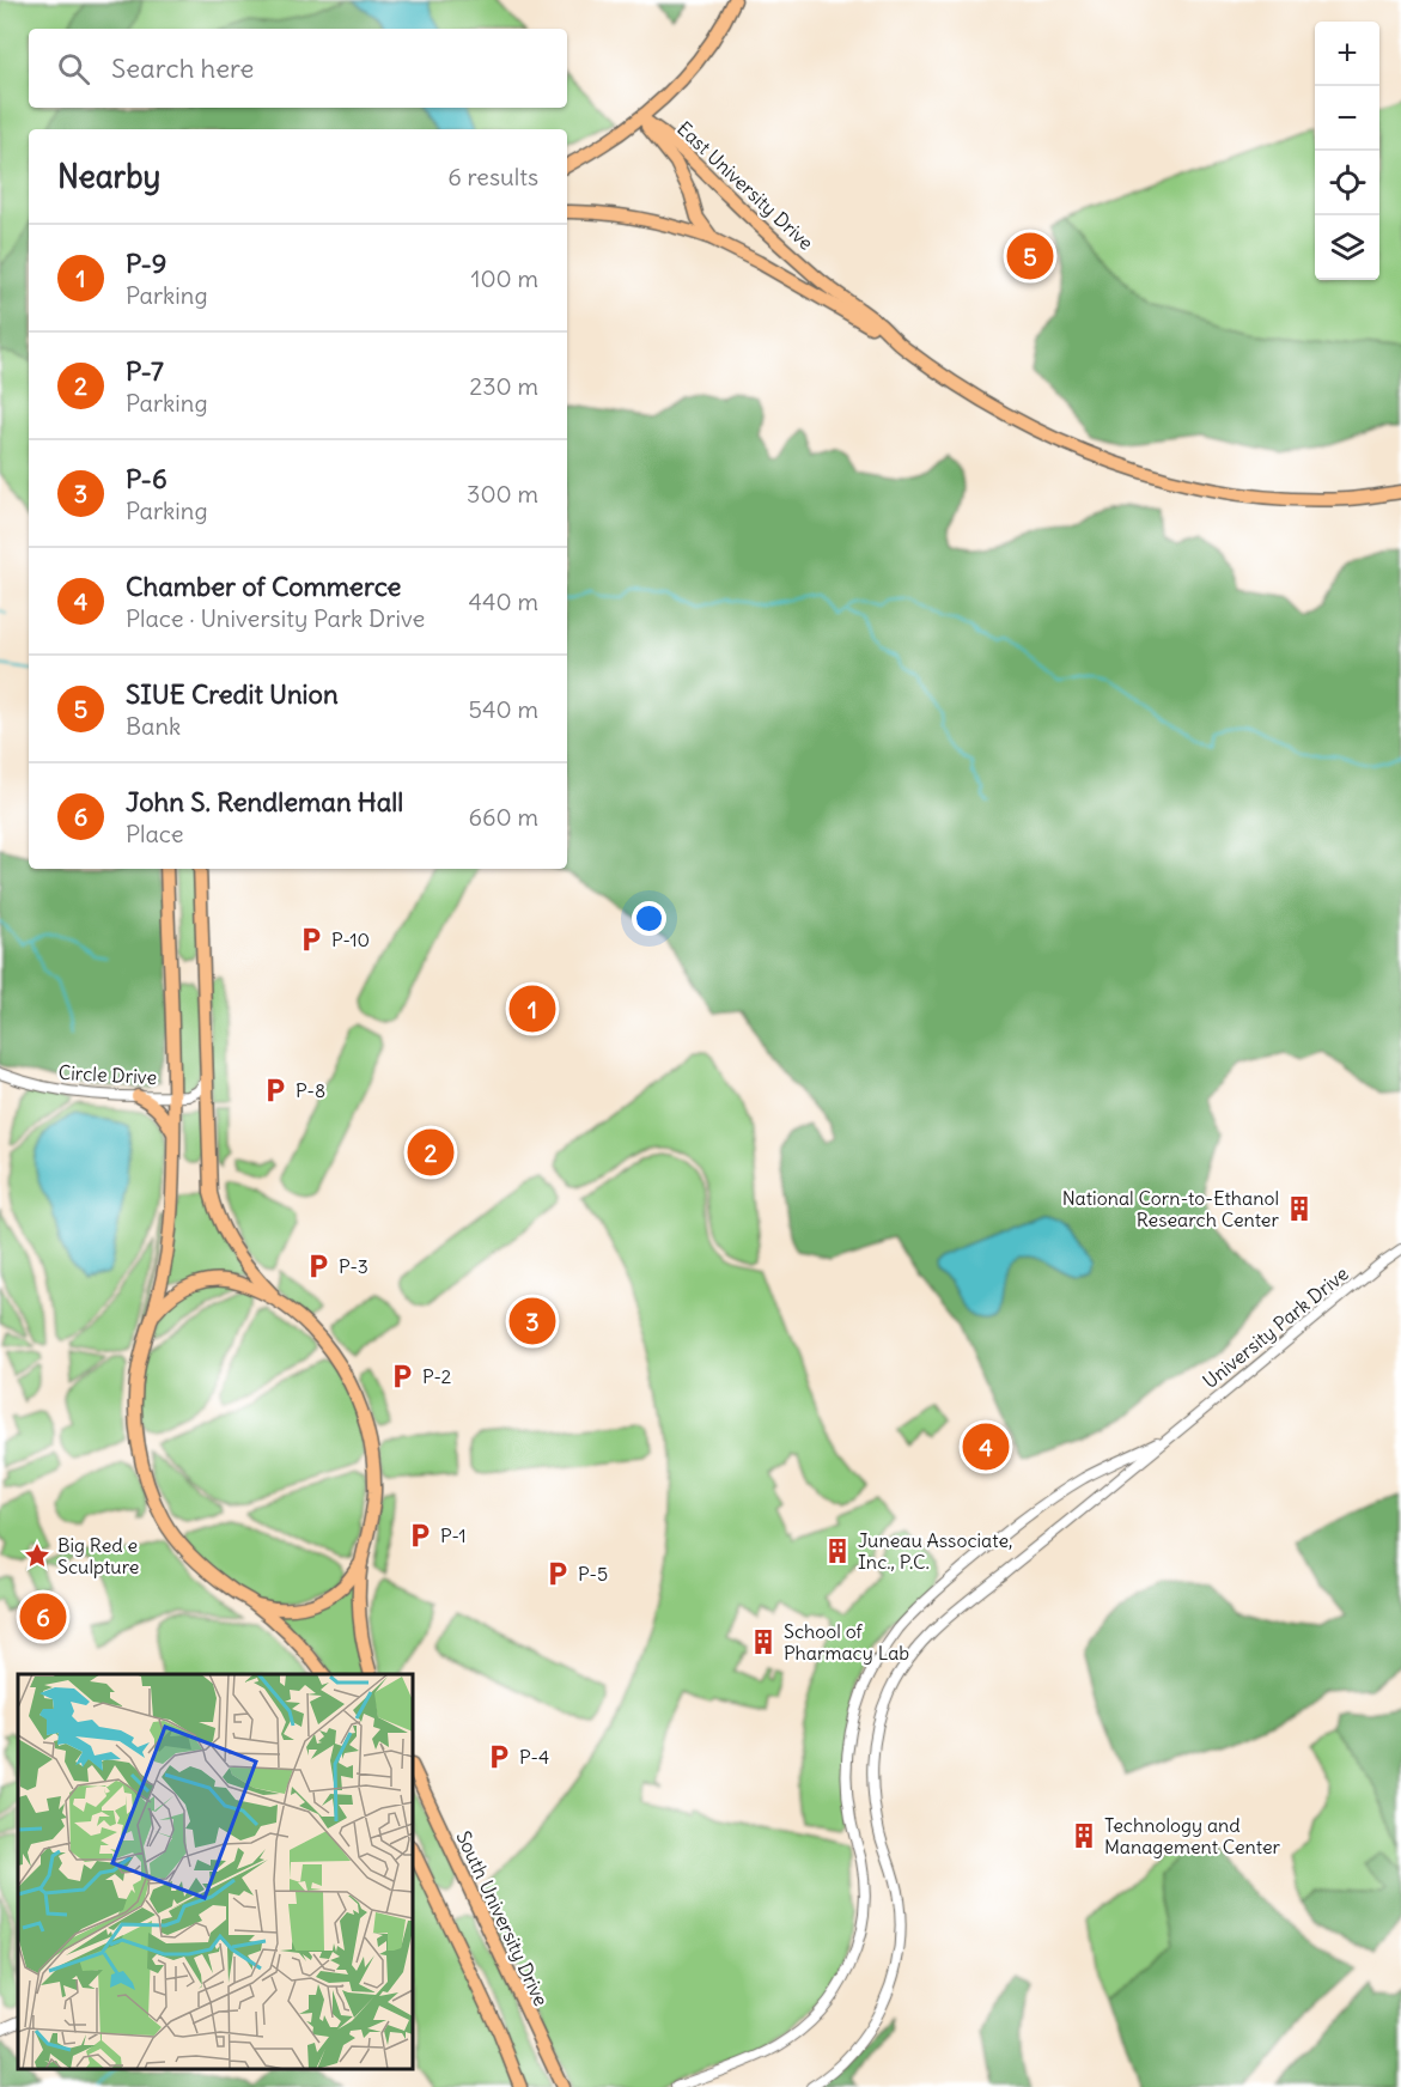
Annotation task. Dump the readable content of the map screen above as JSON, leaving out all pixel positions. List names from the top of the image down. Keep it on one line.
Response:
{"streets":{"main road":["East University Drive","South University Drive"],"street":["Circle Drive","University Park Drive"]},"places":{"parking":["P-10","P-8","P-3","P-2","P-1","P-5","P-4"],"building":["National Corn-to-Ethanol Research Center","Juneau Associate, Inc., P.C.","School of Pharmacy Lab","Technology and Management Center"],"place":["Big Red e Sculpture"]},"page":{"map_buttons":["+","−"],"search":"Search here","heading":["Nearby","6 results"],"list":[{"mark":"1","name":"P-9","note":"Parking","value":"100 m"},{"mark":"2","name":"P-7","note":"Parking","value":"230 m"},{"mark":"3","name":"P-6","note":"Parking","value":"300 m"},{"mark":"4","name":"Chamber of Commerce","note":"Place · University Park Drive","value":"440 m"},{"mark":"5","name":"SIUE Credit Union","note":"Bank","value":"540 m"},{"mark":"6","name":"John S. Rendleman Hall","note":"Place","value":"660 m"}],"pins":["5","1","2","3","4","6"]}}
